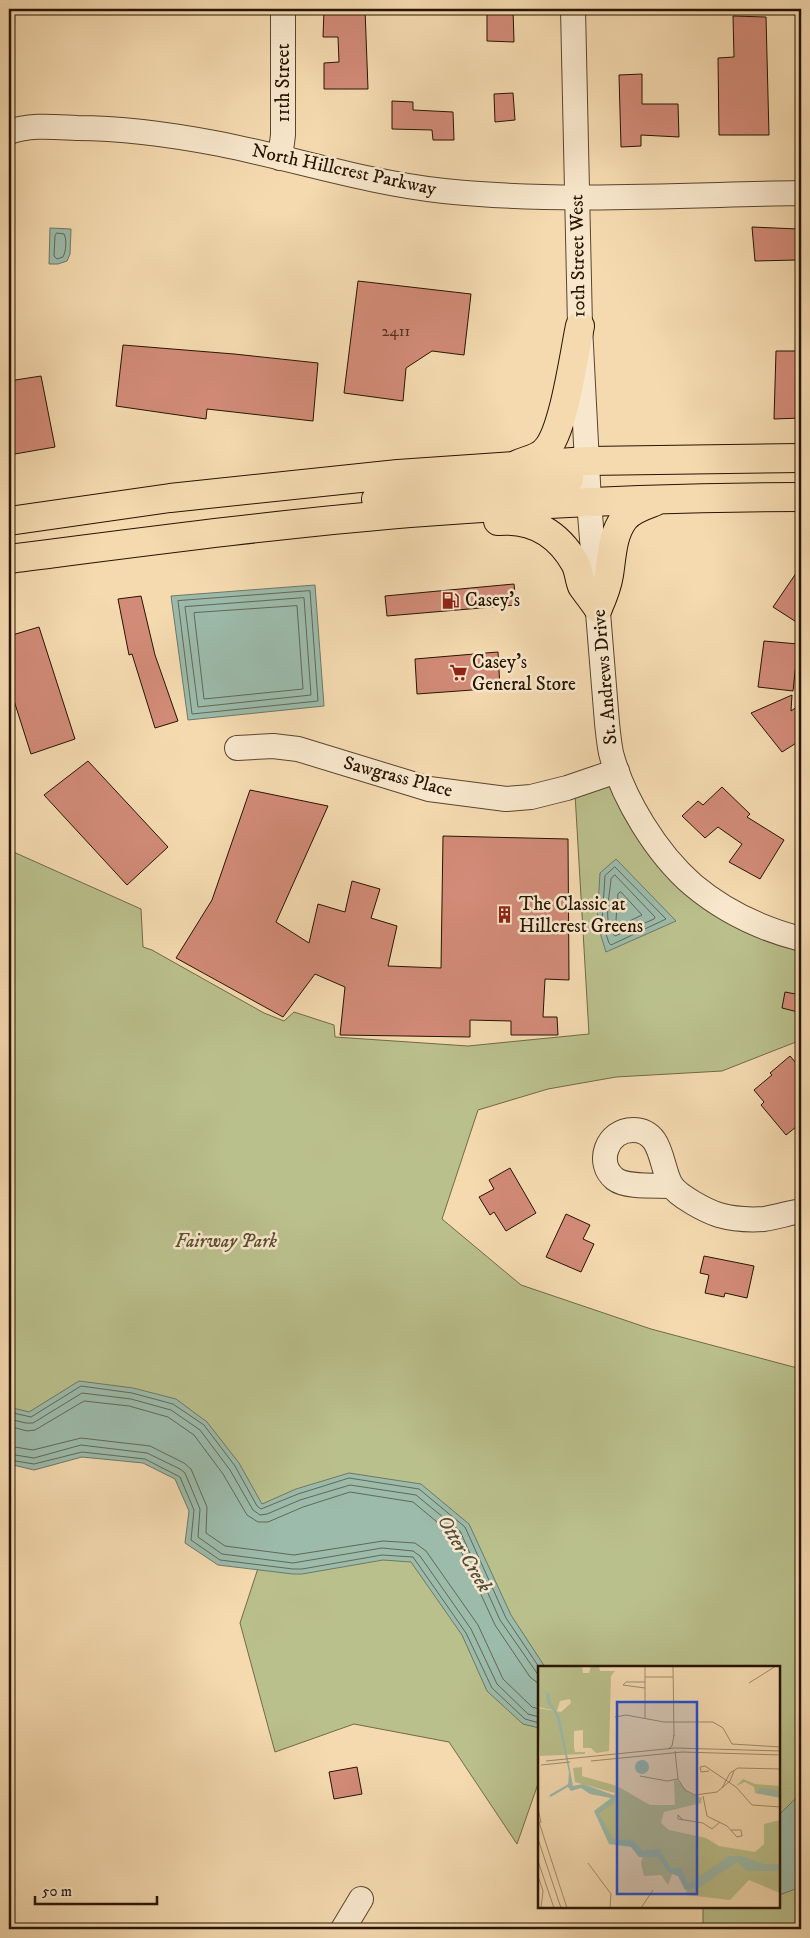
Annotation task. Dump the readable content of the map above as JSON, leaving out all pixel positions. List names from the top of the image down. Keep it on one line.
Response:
{"streets":{"street":["11th Street","North Hillcrest Parkway","10th Street West","St. Andrews Drive","Sawgrass Place"]},"crossings":[["11th Street","North Hillcrest Parkway"],["North Hillcrest Parkway","10th Street West"],["10th Street West","St. Andrews Drive"],["St. Andrews Drive","Sawgrass Place"]],"water":["Otter Creek"],"parks":["Fairway Park"],"places":{"fuel station":["Casey's"],"supermarket":["Casey's General Store"],"building":["The Classic at Hillcrest Greens"]},"house_numbers":["2411"],"scale_bar":"50 m"}
